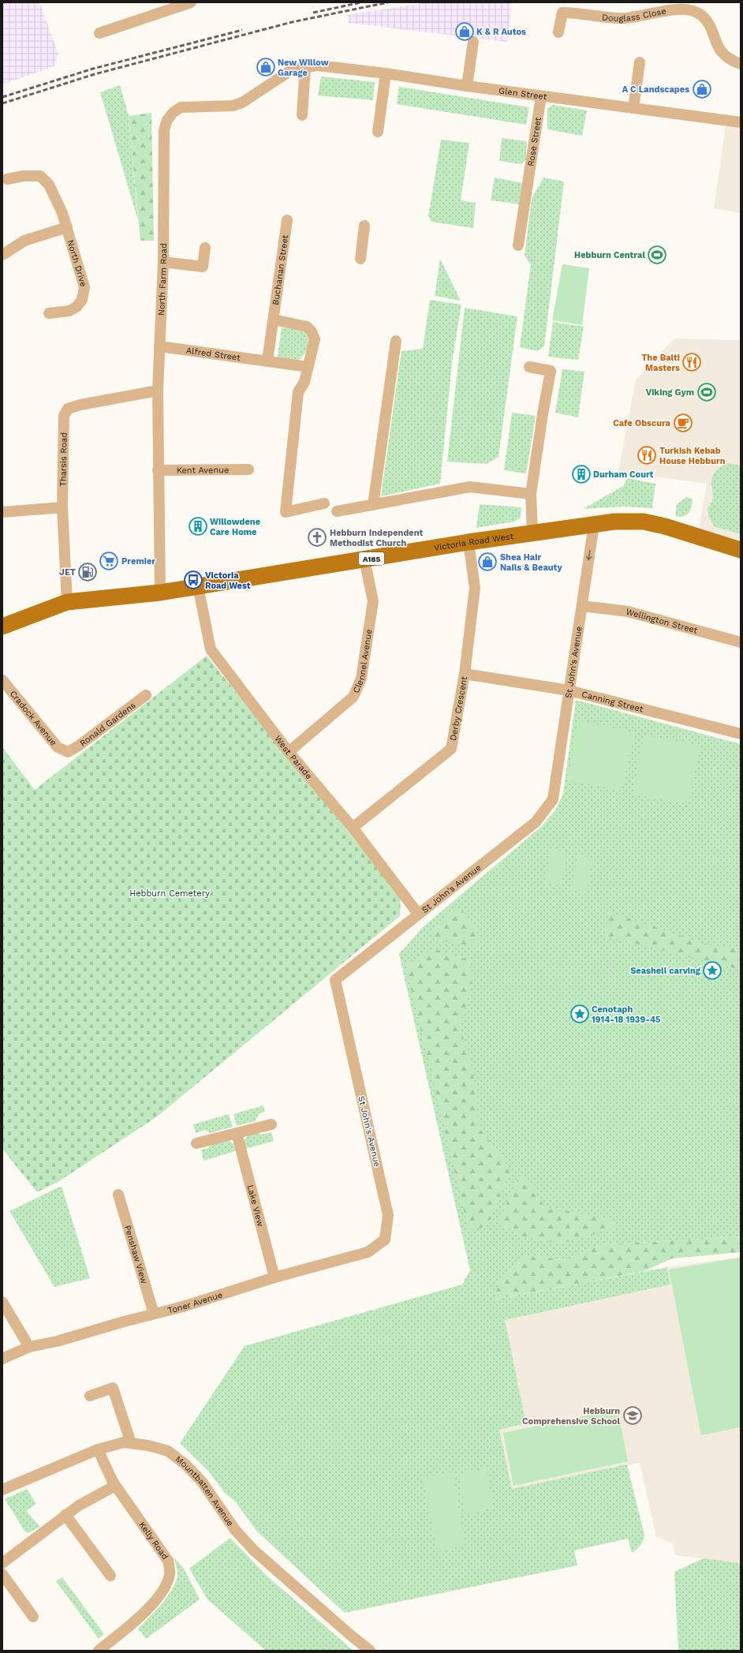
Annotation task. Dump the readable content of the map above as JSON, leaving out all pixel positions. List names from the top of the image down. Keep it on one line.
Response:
{"streets":{"main road":["Victoria Road West","A185"],"street":["Douglass Close","Glen Street","Rose Street","North Drive","Buchanan Street","North Farm Road","Alfred Street","Tharsis Road","Kent Avenue","Wellington Street","Clennel Avenue","St John's Avenue","Canning Street","Derby Crescent","Cradock Avenue","Ronald Gardens","West Parade","Lake View","Penshaw View","Toner Avenue","Mountbatten Avenue","Kelly Road"]},"crossings":[["Glen Street","Rose Street"],["Glen Street","North Farm Road"],["North Farm Road","Alfred Street"],["North Farm Road","Tharsis Road"],["North Farm Road","Kent Avenue"],["North Farm Road","Victoria Road West"],["Tharsis Road","Victoria Road West"],["Victoria Road West","Clennel Avenue"],["Victoria Road West","St John's Avenue"],["Victoria Road West","Derby Crescent"],["Victoria Road West","West Parade"],["Wellington Street","St John's Avenue"],["Clennel Avenue","West Parade"],["St John's Avenue","Canning Street"],["St John's Avenue","West Parade"],["St John's Avenue","Toner Avenue"],["Canning Street","Derby Crescent"],["Derby Crescent","West Parade"],["Cradock Avenue","Ronald Gardens"],["Lake View","Toner Avenue"],["Penshaw View","Toner Avenue"],["Mountbatten Avenue","Kelly Road"]],"parks":["Hebburn Cemetery"],"places":{"shop":["K & R Autos","New Willow Garage","A C Landscapes","Shea Hair Nails & Beauty"],"sports":["Hebburn Central","Viking Gym"],"restaurant":["The Balti Masters","Turkish Kebab House Hebburn"],"cafe":["Cafe Obscura"],"building":["Durham Court","Willowdene Care Home"],"church":["Hebburn Independent Methodist Church"],"supermarket":["Premier"],"fuel station":["JET"],"bus stop":["Victoria Road West"],"place":["Seashell carving","Cenotaph 1914-18 1939-45"],"school or university":["Hebburn Comprehensive School"]}}
